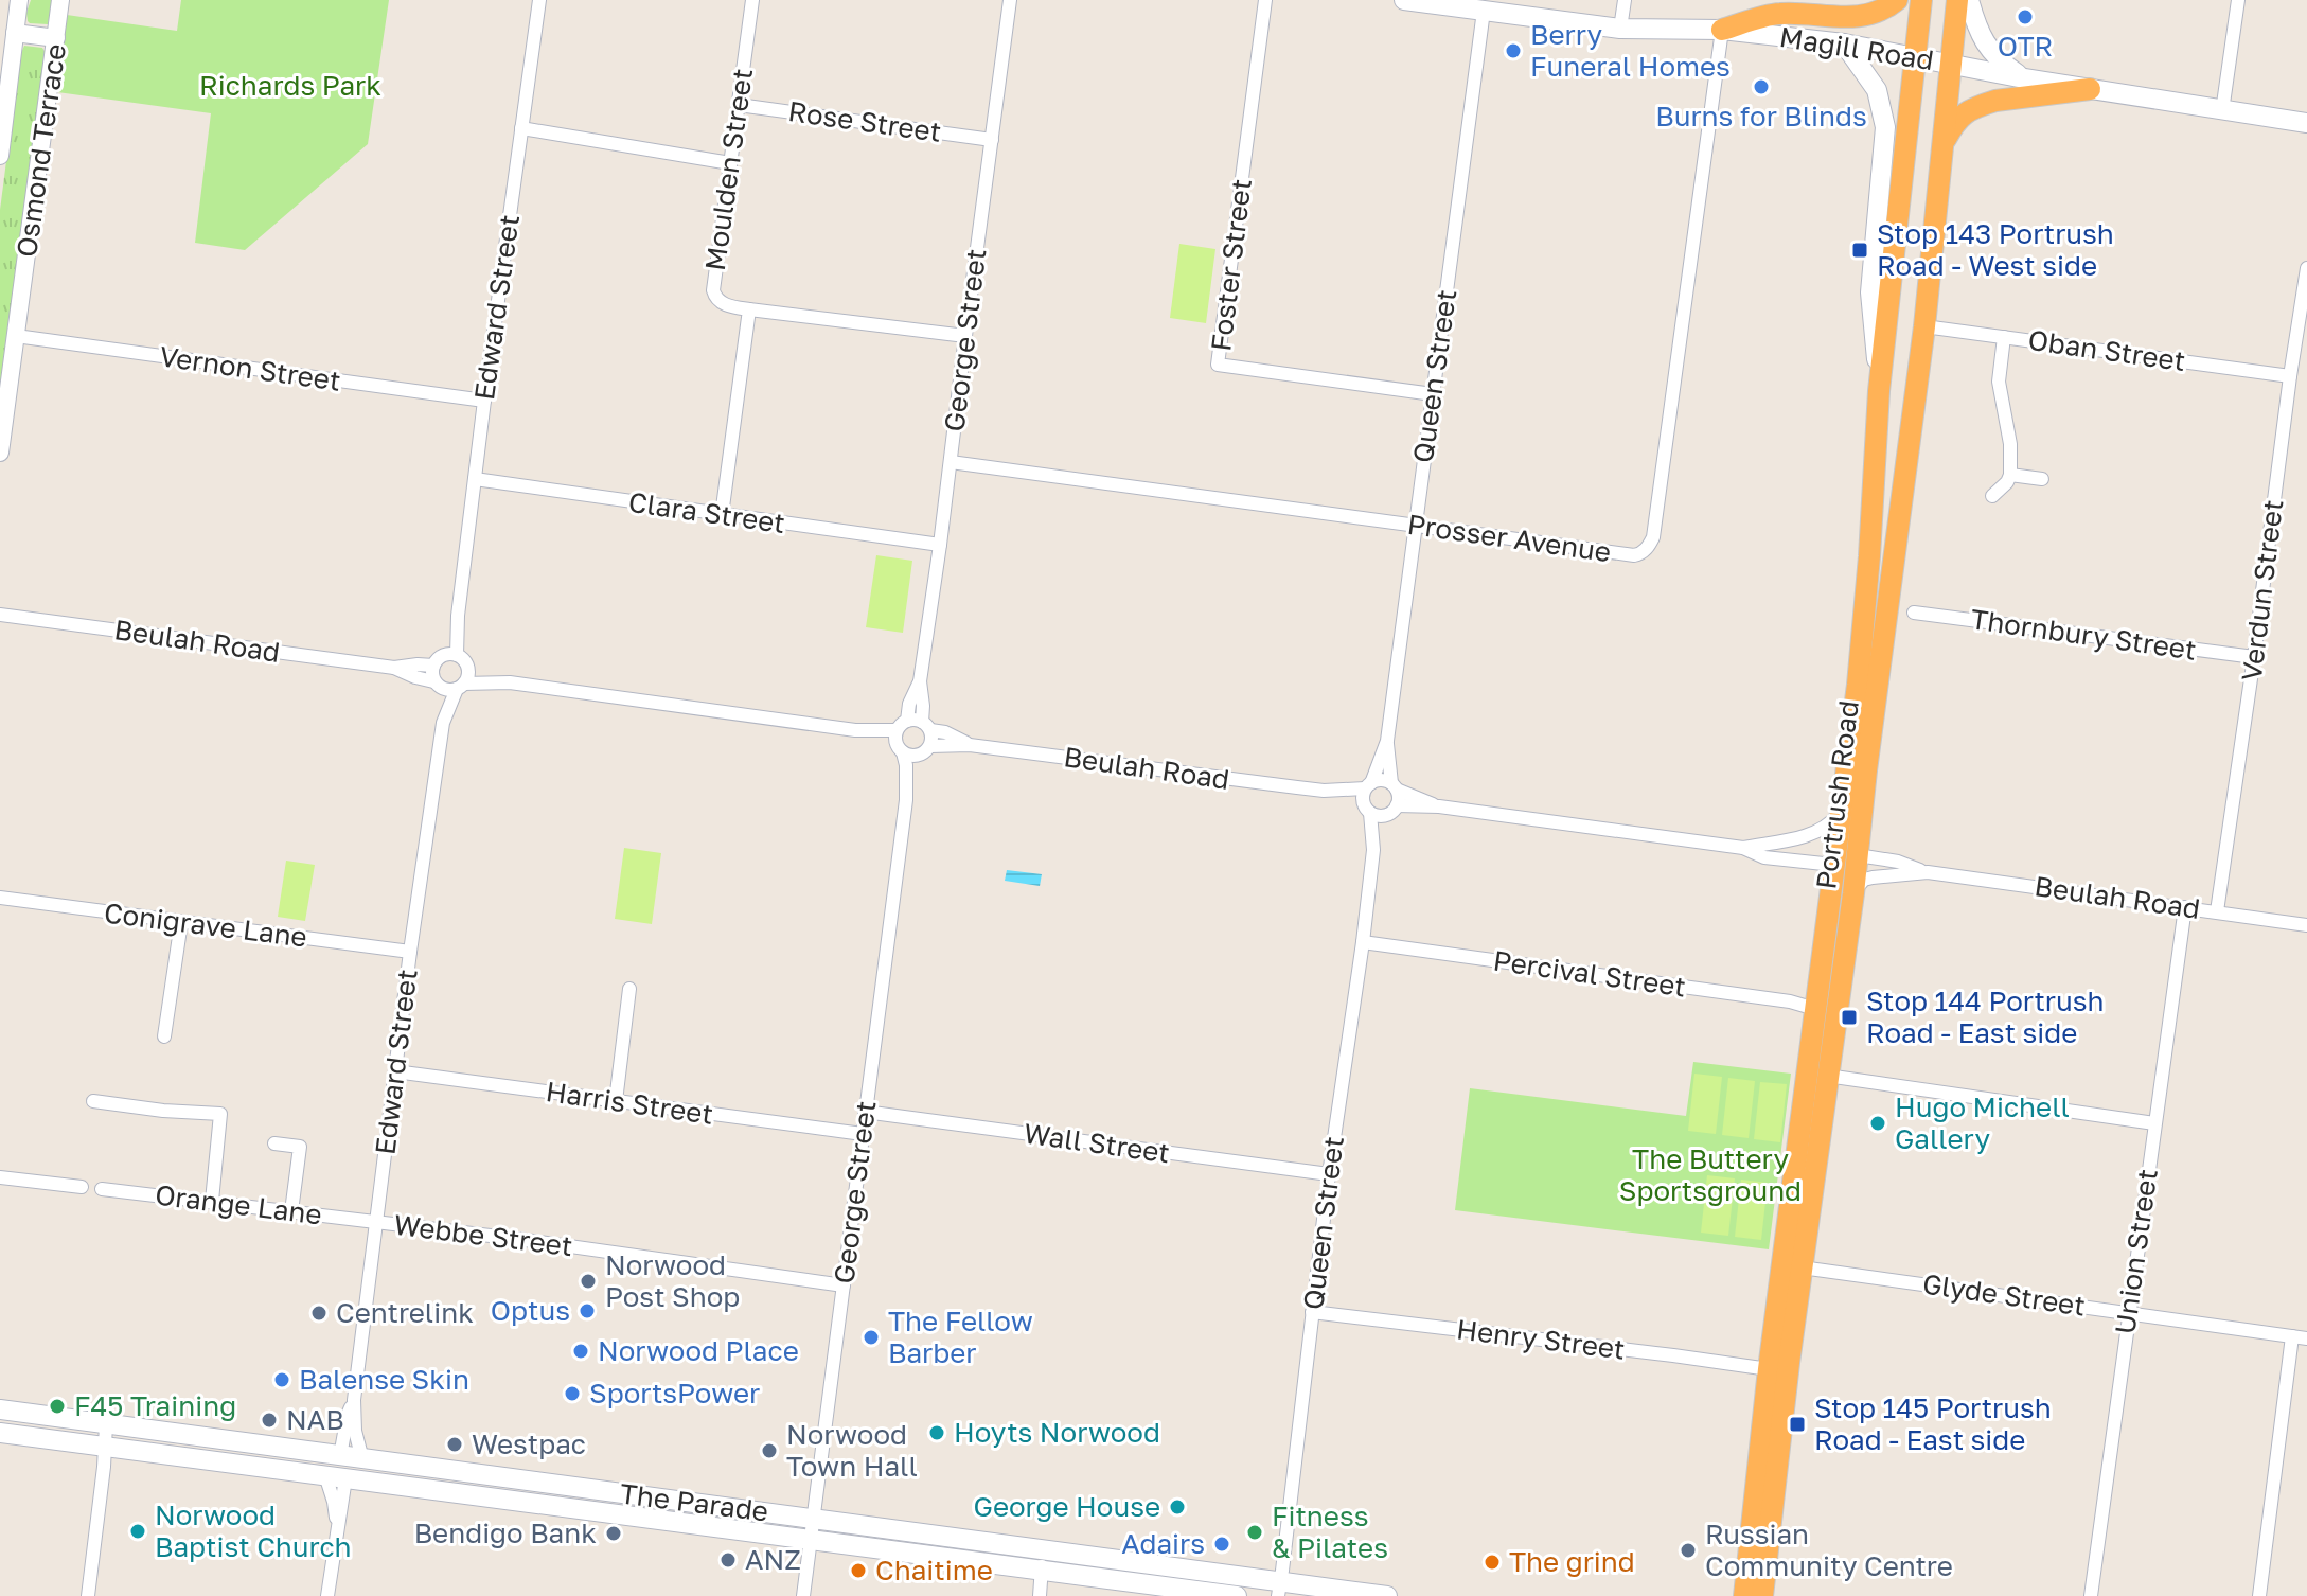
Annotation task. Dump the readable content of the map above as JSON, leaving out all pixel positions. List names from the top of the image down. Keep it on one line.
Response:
{"streets":{"highway":["Portrush Road"],"main road":["Magill Road","The Parade"],"street":["Rose Street","Osmond Terrace","Moulden Street","Foster Street","Edward Street","George Street","Oban Street","Vernon Street","Queen Street","Clara Street","Prosser Avenue","Verdun Street","Thornbury Street","Beulah Road","Conigrave Lane","Percival Street","Harris Street","Wall Street","Orange Lane","Webbe Street","Union Street","Glyde Street","Henry Street"]},"crossings":[["Magill Road","Queen Street"],["Magill Road","Prosser Avenue"],["Magill Road","Portrush Road"],["Rose Street","Moulden Street"],["Rose Street","George Street"],["Osmond Terrace","Vernon Street"],["Moulden Street","Clara Street"],["Foster Street","Queen Street"],["Edward Street","Vernon Street"],["Edward Street","Clara Street"],["Edward Street","Beulah Road"],["Edward Street","Conigrave Lane"],["Edward Street","Harris Street"],["Edward Street","Orange Lane"],["Edward Street","Webbe Street"],["Edward Street","The Parade"],["George Street","Clara Street"],["George Street","Prosser Avenue"],["George Street","Beulah Road"],["George Street","Harris Street"],["George Street","Wall Street"],["George Street","Webbe Street"],["George Street","The Parade"],["Oban Street","Verdun Street"],["Oban Street","Portrush Road"],["Queen Street","Prosser Avenue"],["Queen Street","Beulah Road"],["Queen Street","Percival Street"],["Queen Street","Wall Street"],["Queen Street","Henry Street"],["Queen Street","The Parade"],["Verdun Street","Thornbury Street"],["Verdun Street","Beulah Road"],["Beulah Road","Portrush Road"],["Beulah Road","Union Street"],["Portrush Road","Percival Street"],["Portrush Road","Glyde Street"],["Portrush Road","Henry Street"],["Orange Lane","Webbe Street"],["Union Street","Glyde Street"]],"parks":["Richards Park","The Buttery Sportsground"],"places":{"other":["OTR","Berry Funeral Homes","Burns for Blinds","Hugo Michell Gallery","Norwood Post Shop","Optus","Centrelink","The Fellow Barber","Norwood Place","Balense Skin","SportsPower","F45 Training","NAB","Hoyts Norwood","Westpac","Norwood Town Hall","George House","Norwood Baptist Church","Fitness & Pilates","Bendigo Bank","Adairs","Russian Community Centre","ANZ","The grind","Chaitime"],"transit":["Stop 143 Portrush Road - West side","Stop 144 Portrush Road - East side","Stop 145 Portrush Road - East side"]}}
